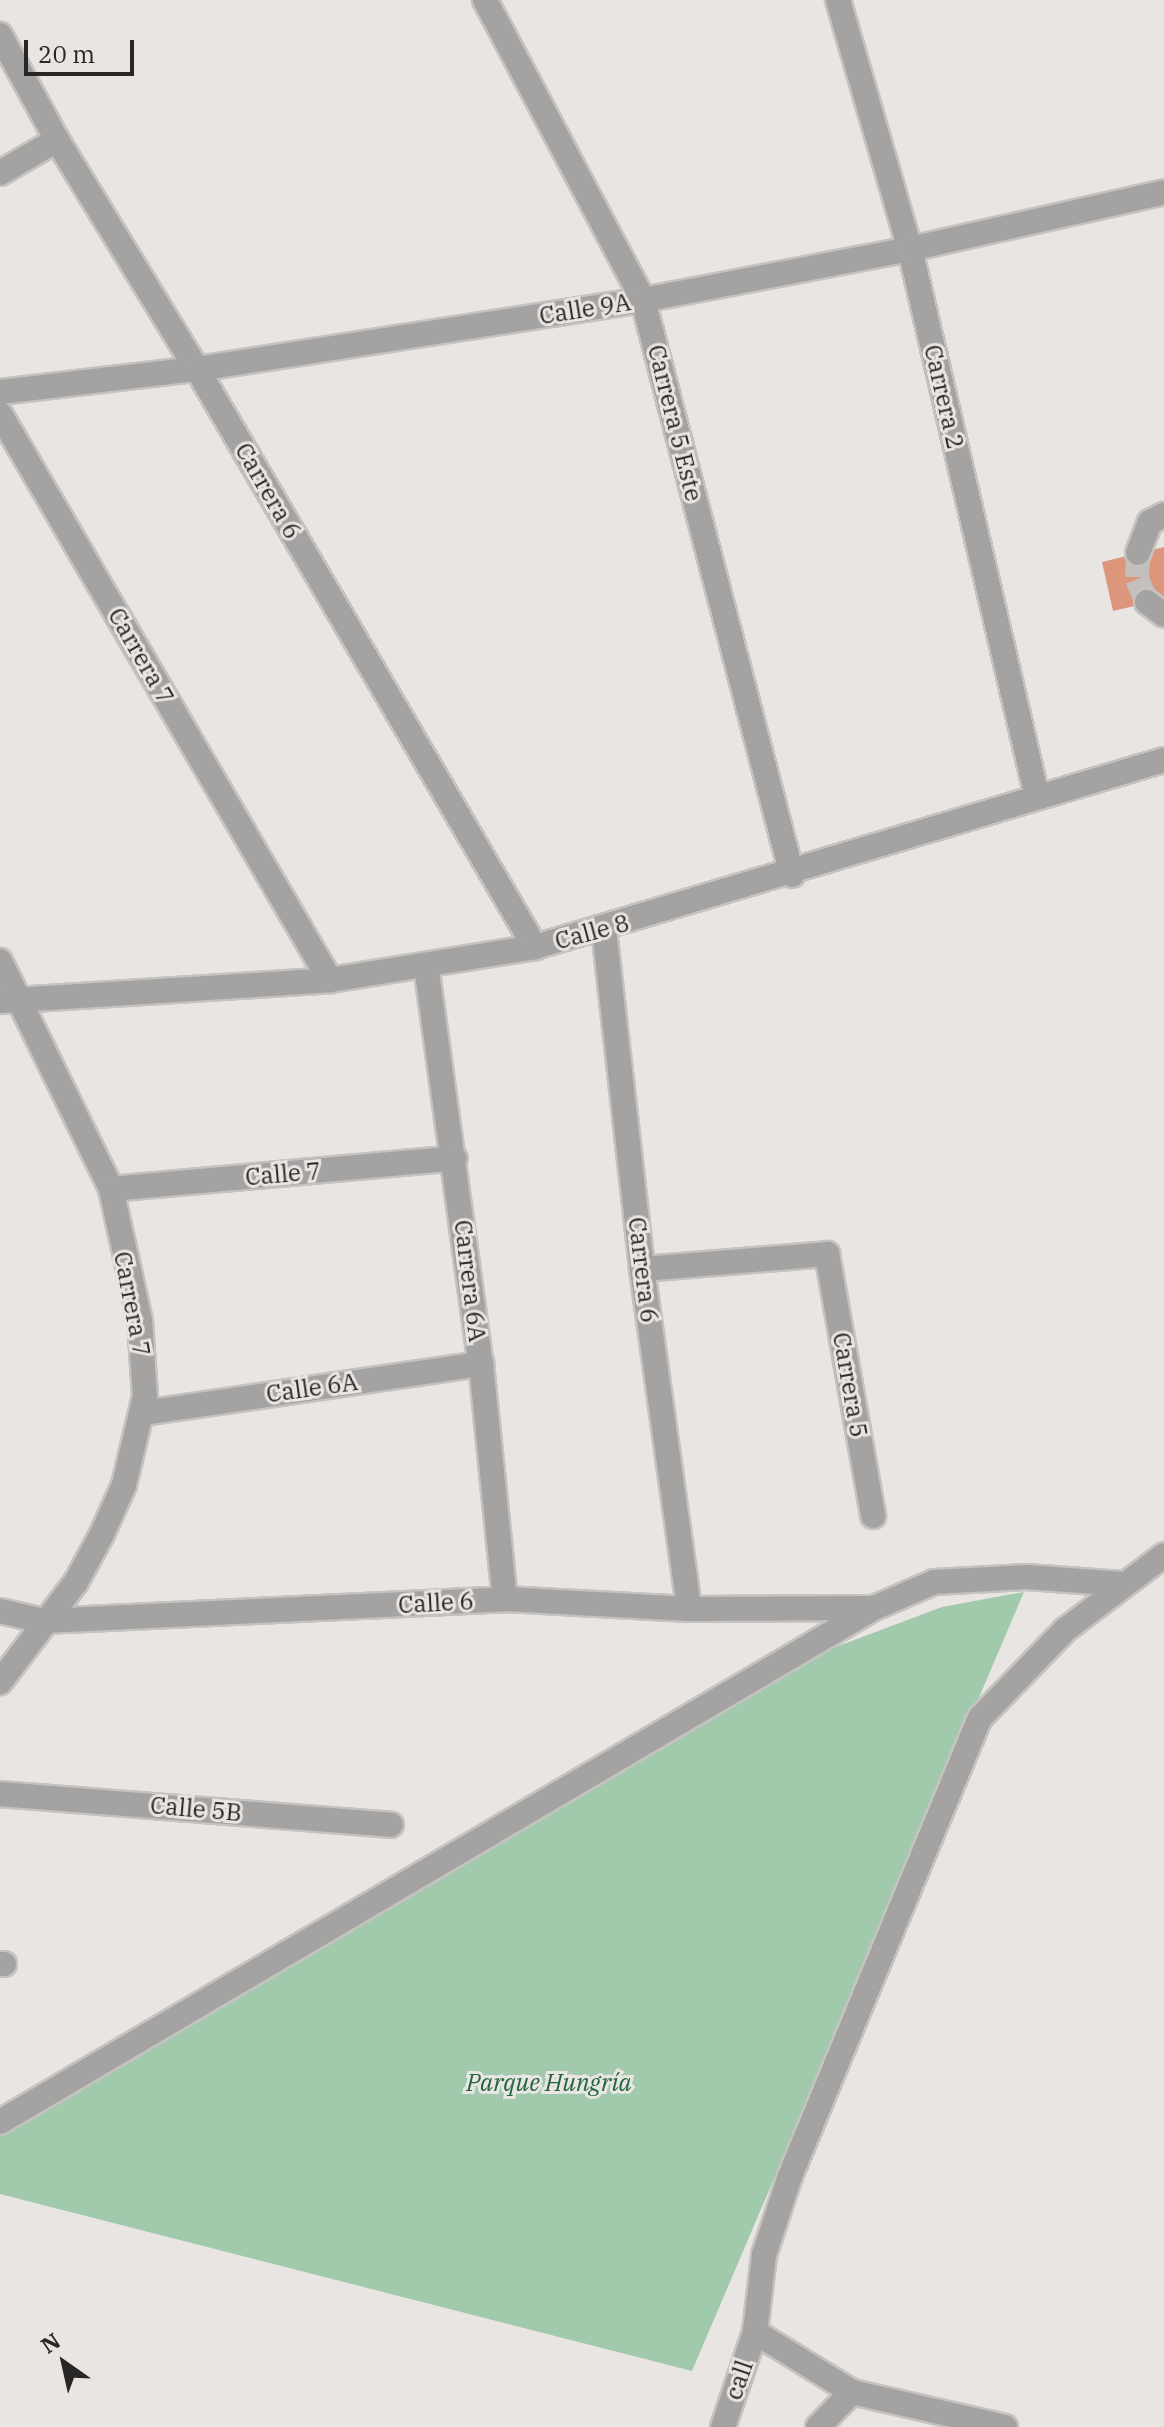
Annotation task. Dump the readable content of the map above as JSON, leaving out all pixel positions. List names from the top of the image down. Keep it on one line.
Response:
{"streets":{"street":["Calle 9A","Carrera 2","Carrera 5 Este","Carrera 6","Carrera 7","Calle 8","Calle 7","Carrera 6A","Carrera 5","Calle 6A","Calle 6","Calle 5B","call"]},"crossings":[["Calle 9A","Carrera 2"],["Calle 9A","Carrera 5 Este"],["Calle 9A","Carrera 6"],["Carrera 2","Calle 8"],["Carrera 5 Este","Calle 8"],["Carrera 6","Calle 8"],["Carrera 6","Carrera 5"],["Carrera 6","Calle 6"],["Carrera 7","Calle 8"],["Carrera 7","Calle 7"],["Carrera 7","Calle 6A"],["Carrera 7","Calle 6"],["Calle 8","Carrera 6A"],["Calle 7","Carrera 6A"],["Carrera 6A","Calle 6A"],["Carrera 6A","Calle 6"]],"parks":["Parque Hungría"],"scale_bar":"20 m","north":"top left"}
